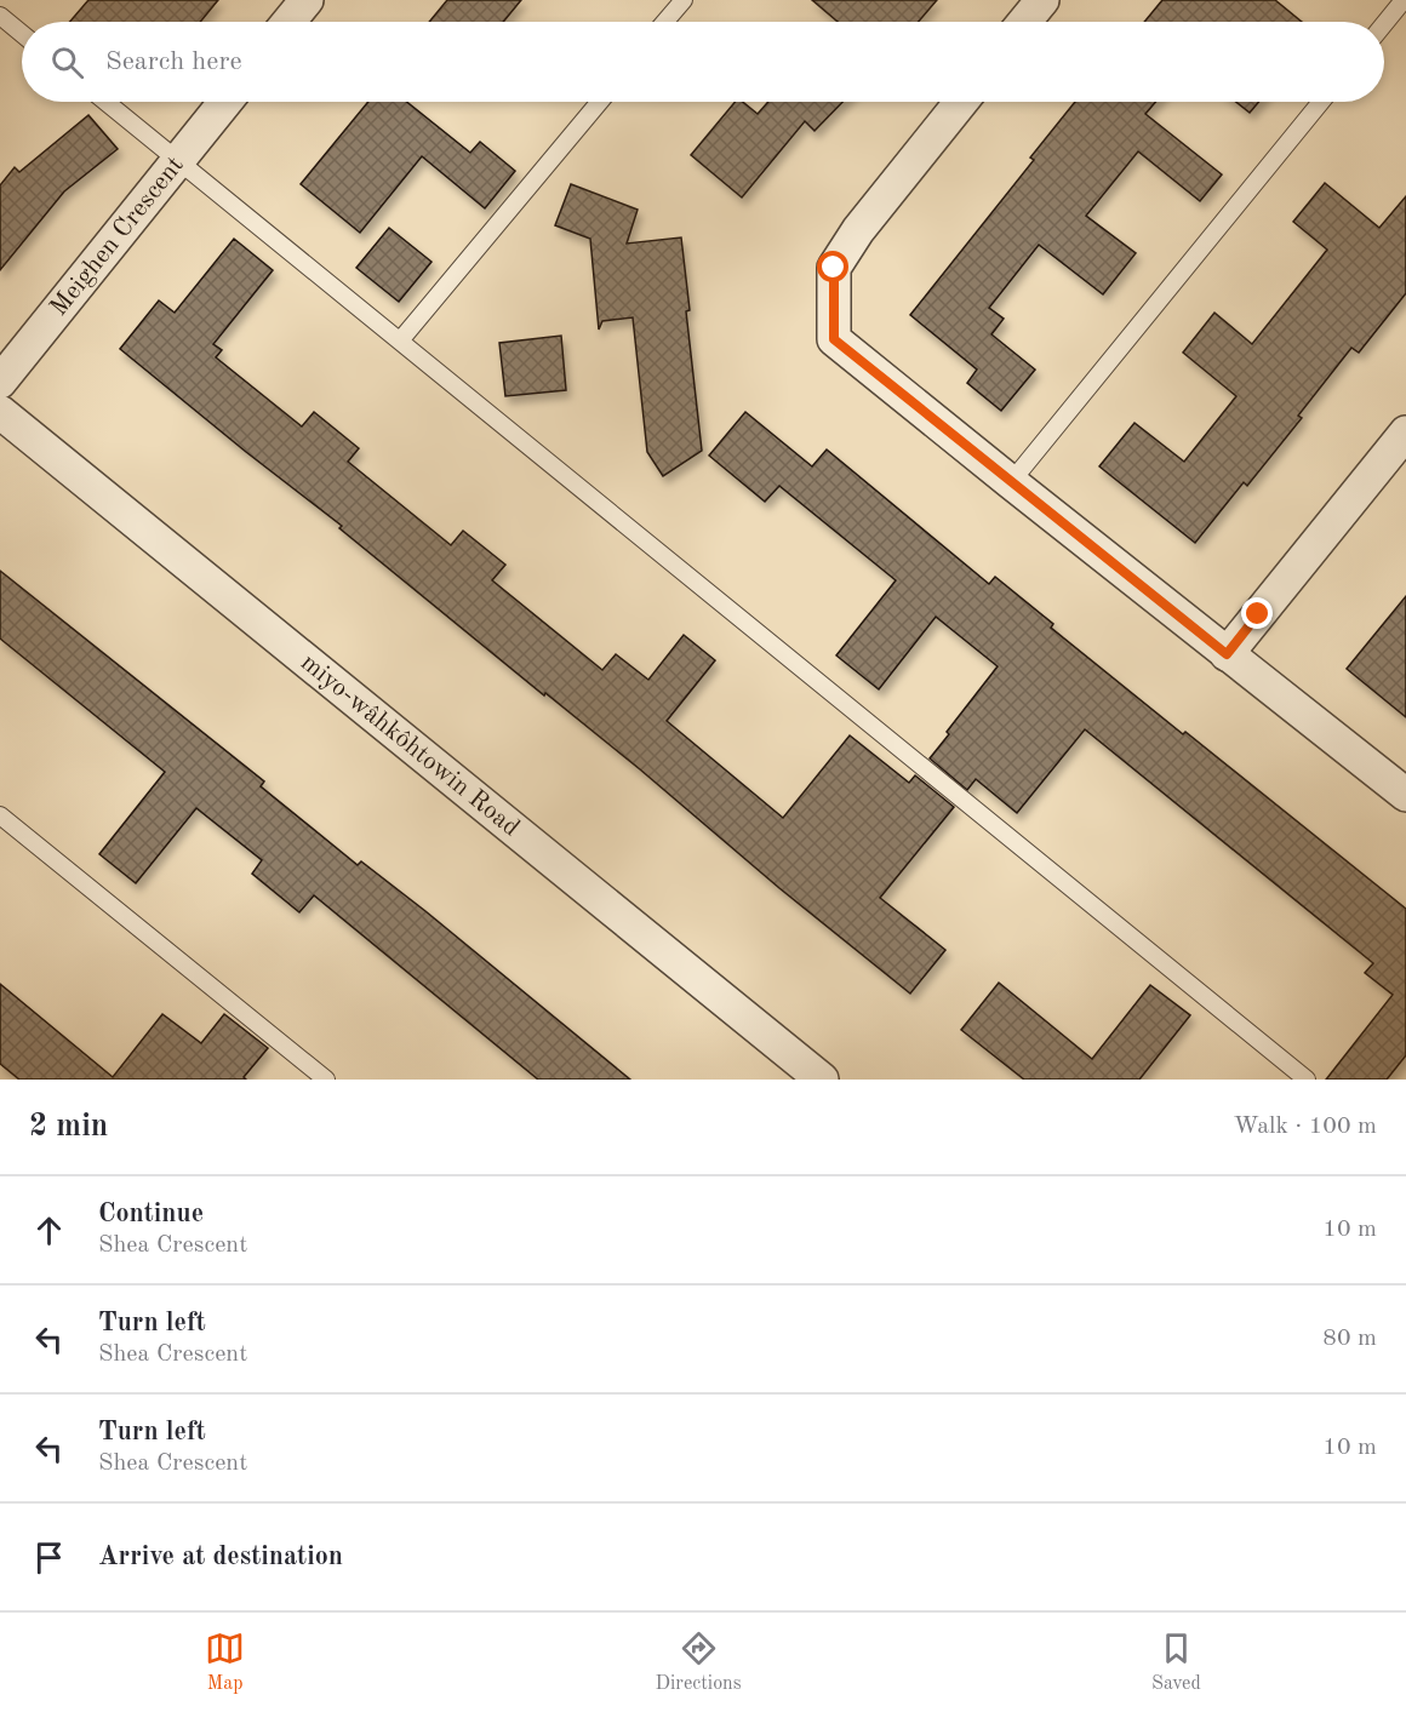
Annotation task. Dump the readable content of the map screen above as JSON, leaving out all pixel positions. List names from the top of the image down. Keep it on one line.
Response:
{"streets":{"street":["Meighen Crescent","miyo-wâhkôhtowin Road"]},"page":{"search":"Search here","heading":["2 min","Walk · 100 m"],"list":[["Continue","Shea Crescent","10 m"],["Turn left","Shea Crescent","80 m"],["Turn left","Shea Crescent","10 m"],"Arrive at destination"],"nav":["Map","Directions","Saved"]}}
